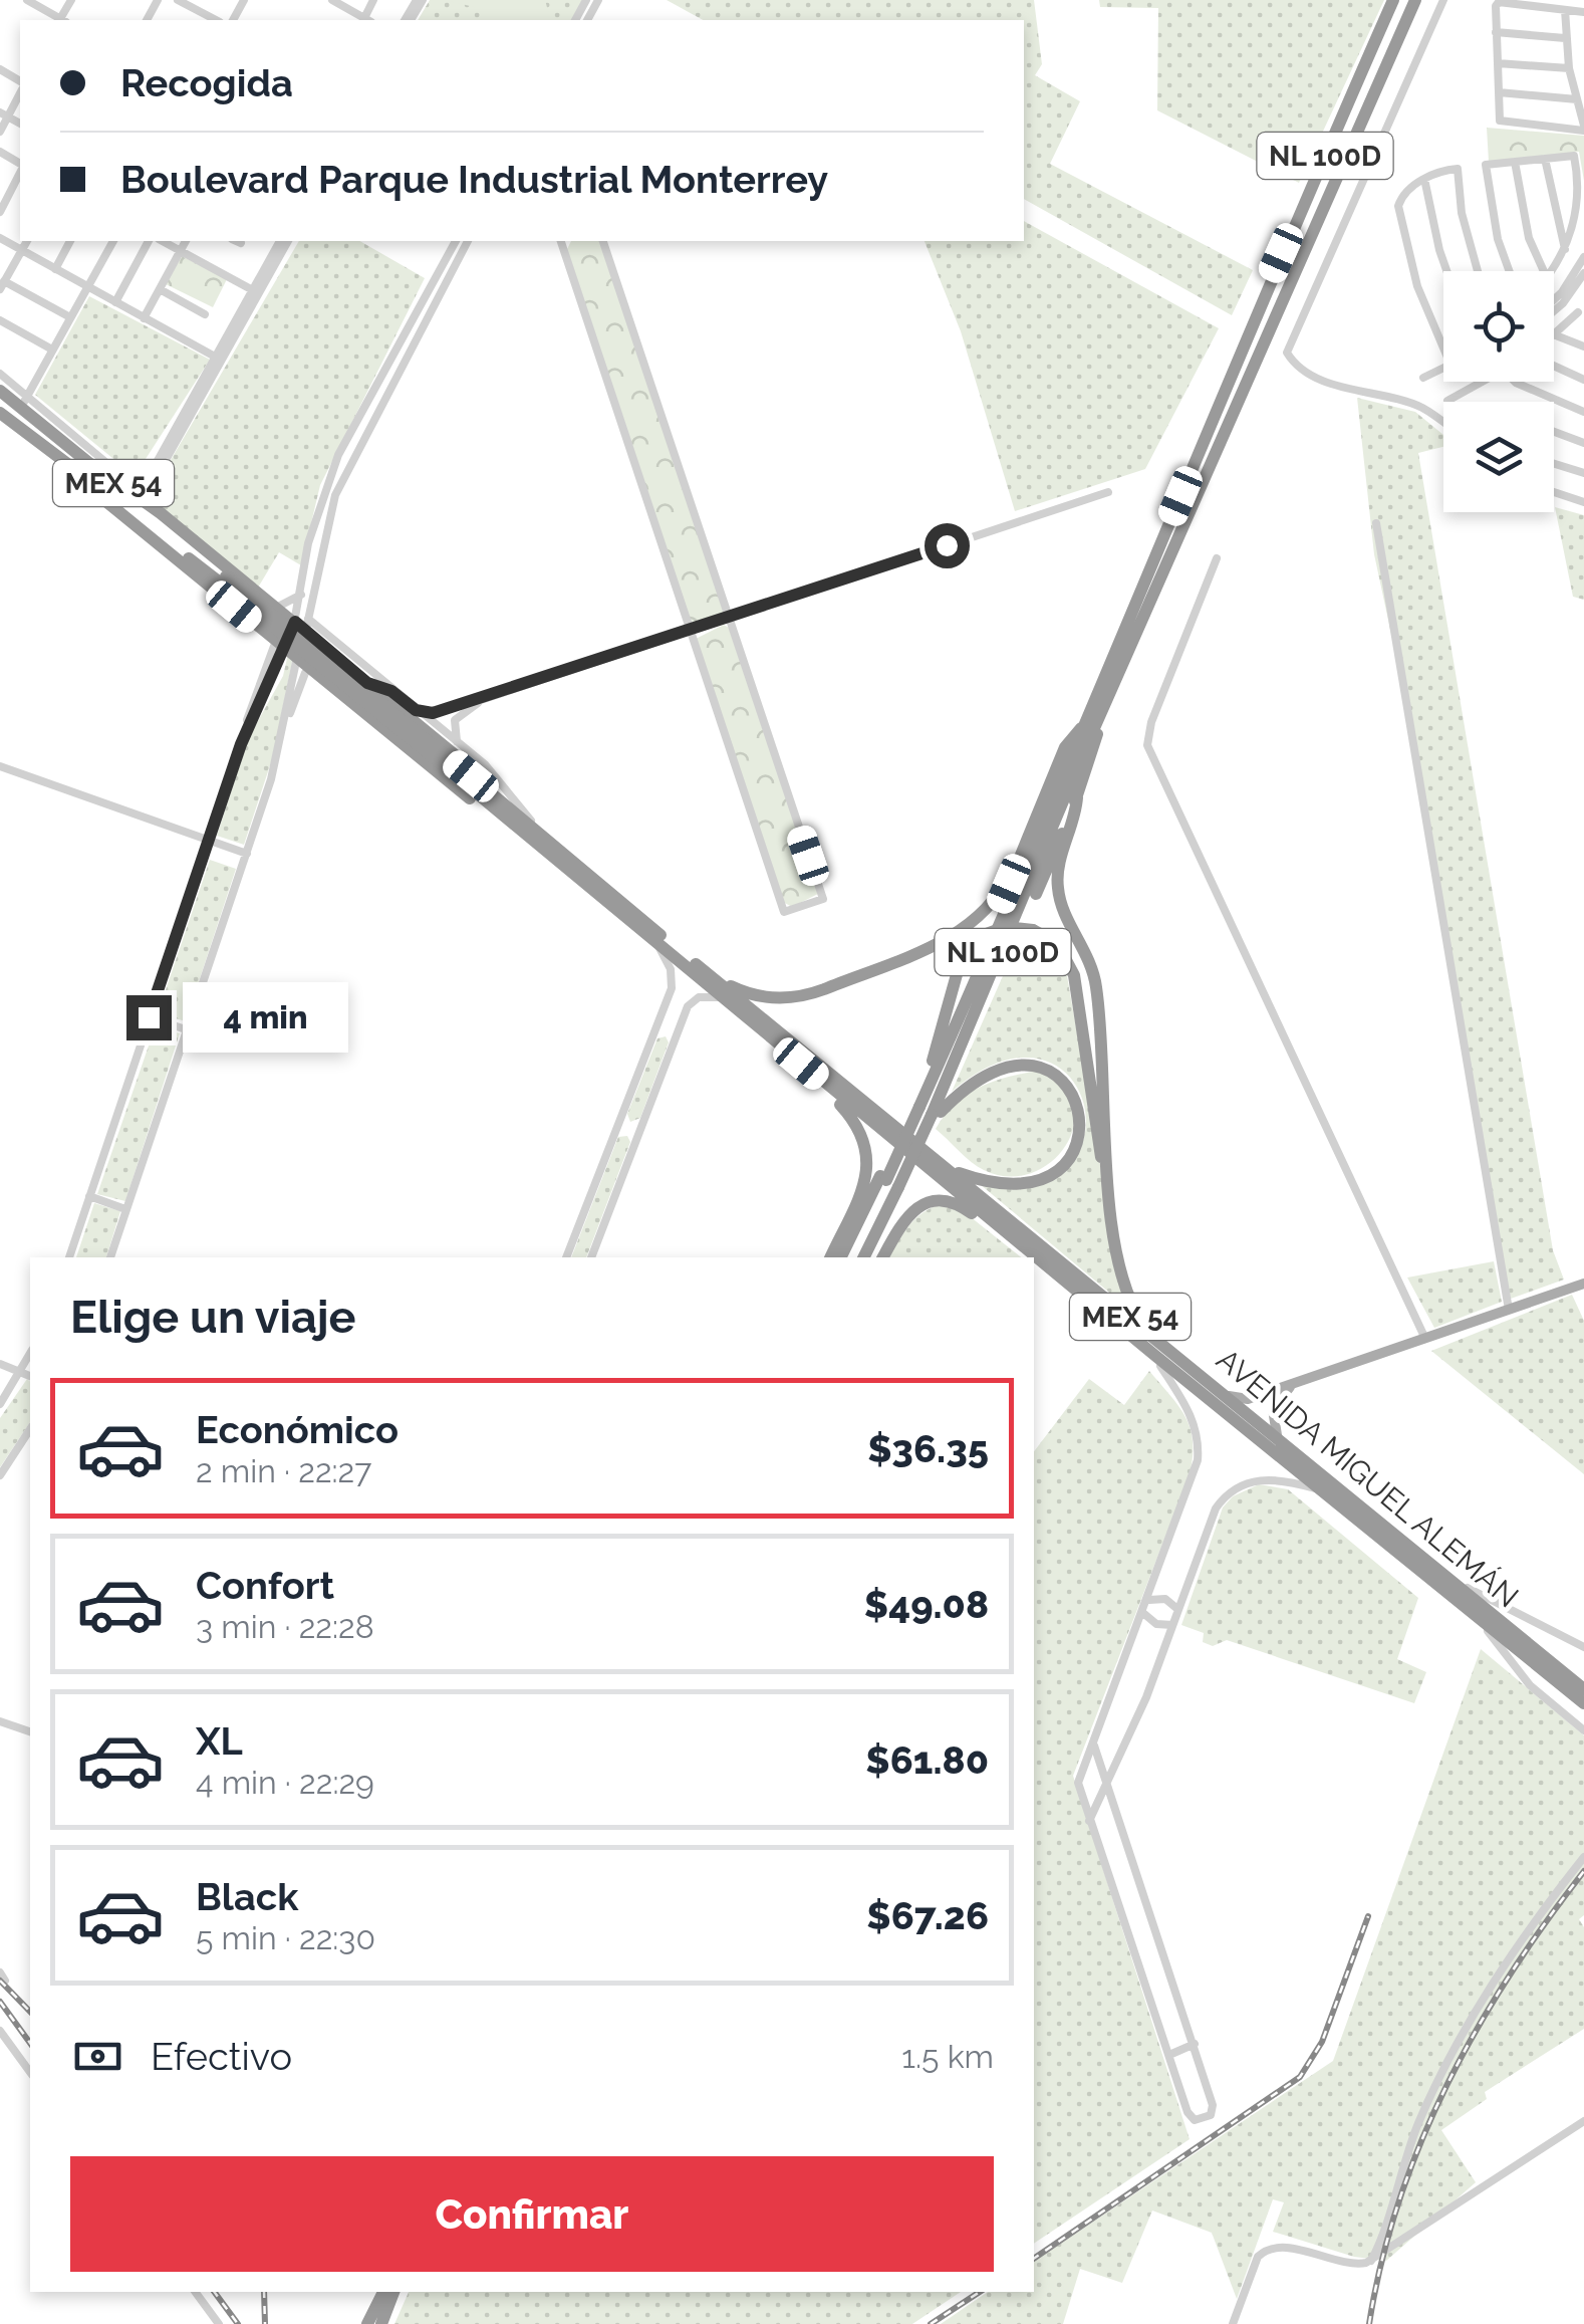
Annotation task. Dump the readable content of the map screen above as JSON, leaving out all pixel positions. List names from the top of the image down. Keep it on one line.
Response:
{"streets":{"highway":["NL 100D","MEX 54","AVENIDA MIGUEL ALEMÁN"]},"page":{"banner":["Recogida","Boulevard Parque Industrial Monterrey"],"bubble":"4 min","heading":"Elige un viaje","list":[{"name":"Económico","note":"2 min · 22:27","value":"$36.35"},{"name":"Confort","note":"3 min · 22:28","value":"$49.08"},{"name":"XL","note":"4 min · 22:29","value":"$61.80"},{"name":"Black","note":"5 min · 22:30","value":"$67.26"}],"pay":["Efectivo","1.5 km"],"buttons":"Confirmar"}}
